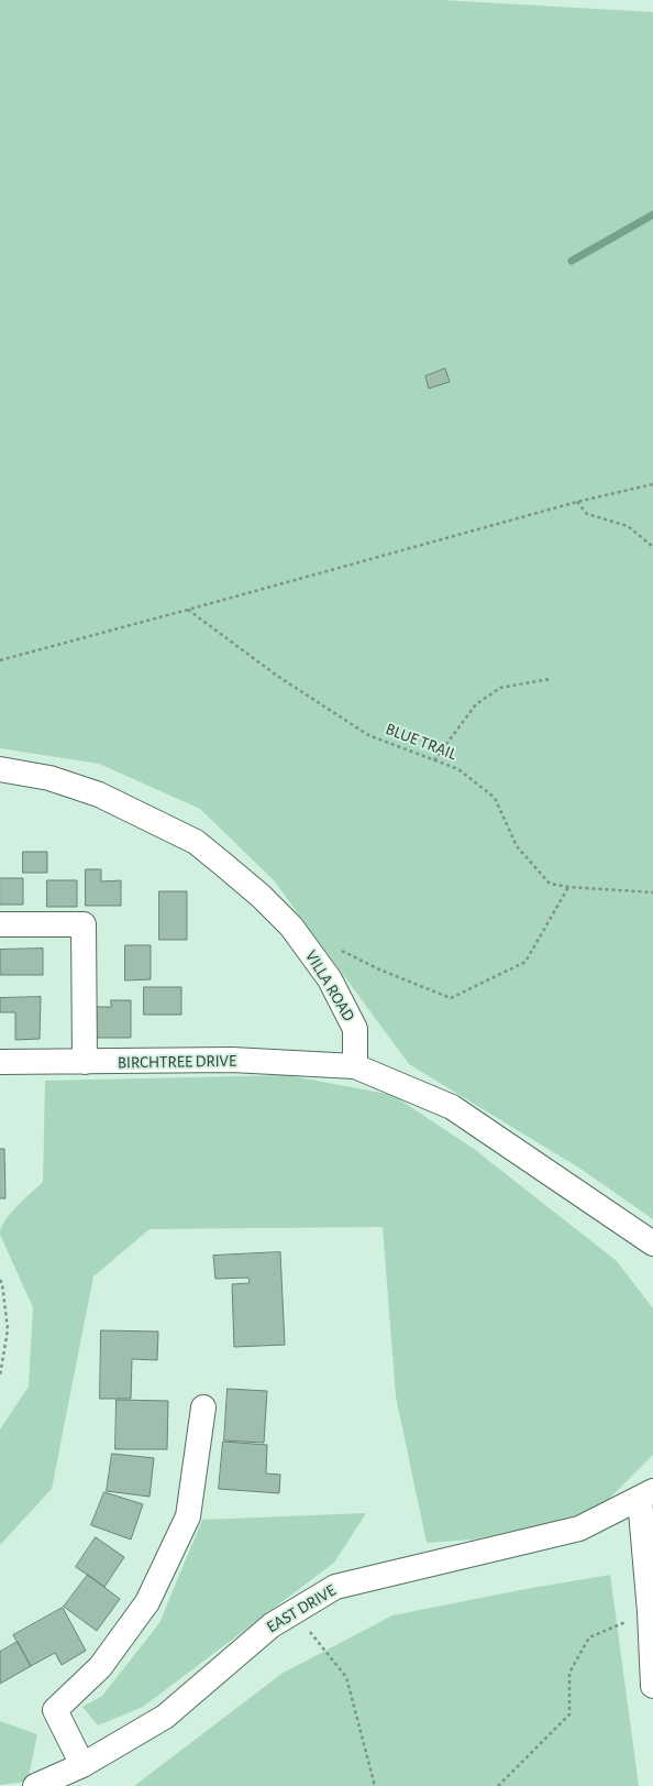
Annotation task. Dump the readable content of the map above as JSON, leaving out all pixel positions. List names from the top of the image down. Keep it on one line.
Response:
{"streets":{"street":["VILLA ROAD","BIRCHTREE DRIVE","EAST DRIVE"],"path":["BLUE TRAIL"]},"crossings":[["VILLA ROAD","BIRCHTREE DRIVE"]]}
